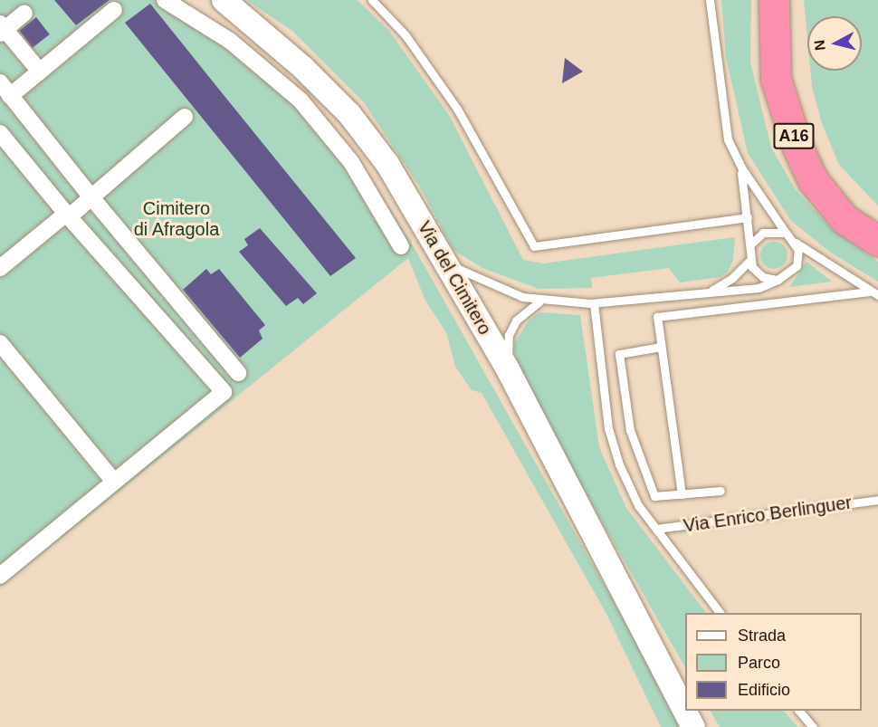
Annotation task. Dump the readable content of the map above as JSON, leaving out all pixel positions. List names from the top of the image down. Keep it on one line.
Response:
{"streets":{"highway":["A16"],"main road":["Via del Cimitero"],"lane":["Via Enrico Berlinguer"]},"parks":["Cimitero di Afragola"],"legend":["Strada","Parco","Edificio"],"north":"left"}
